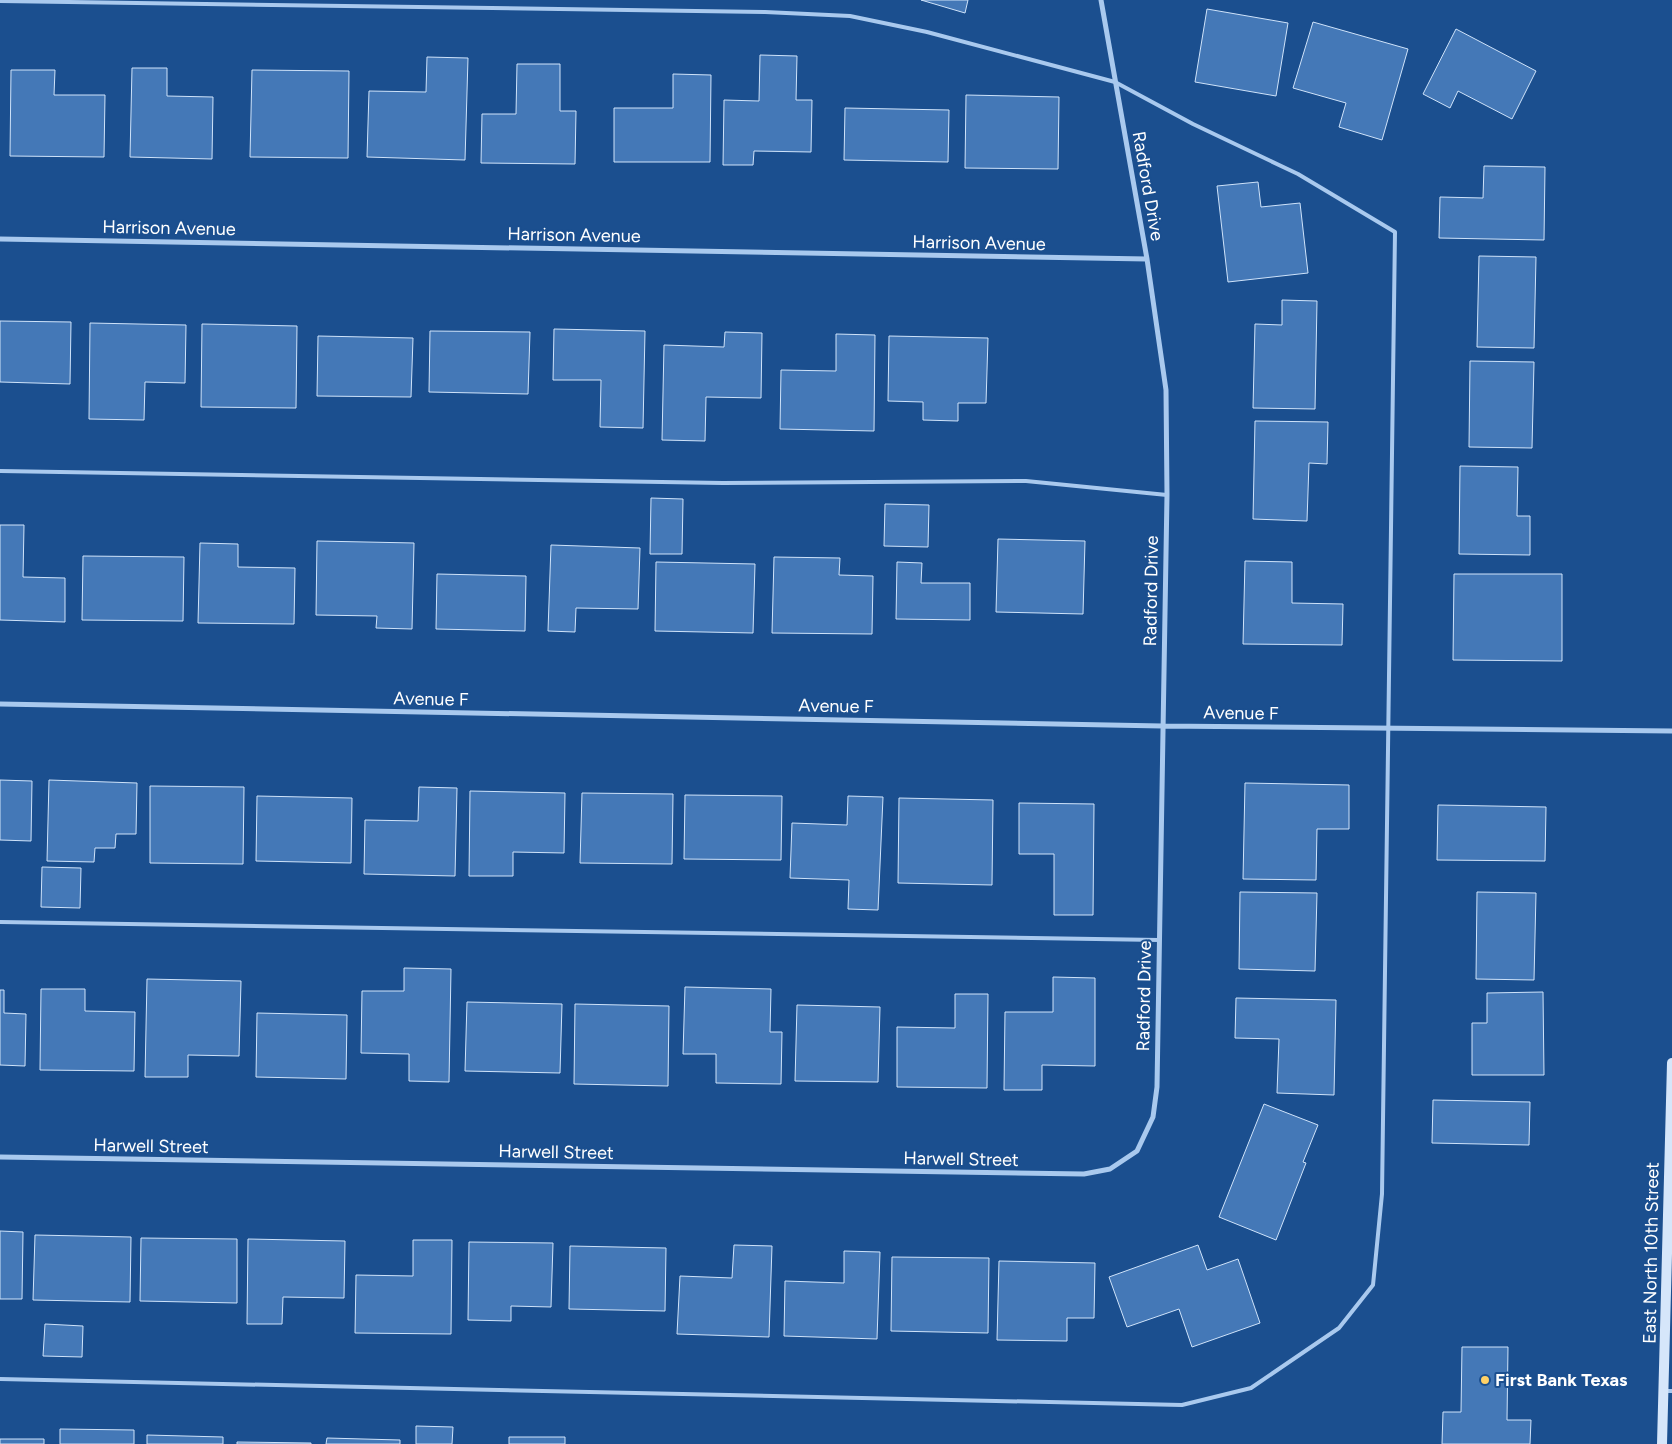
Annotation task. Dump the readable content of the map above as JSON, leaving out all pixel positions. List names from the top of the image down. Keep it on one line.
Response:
{"streets":{"main road":["East North 10th Street"],"street":["Radford Drive","Harrison Avenue","Avenue F","Harwell Street"]},"crossings":[["Radford Drive","Harrison Avenue"],["Radford Drive","Avenue F"],["Radford Drive","Harwell Street"]],"places":["First Bank Texas"]}
